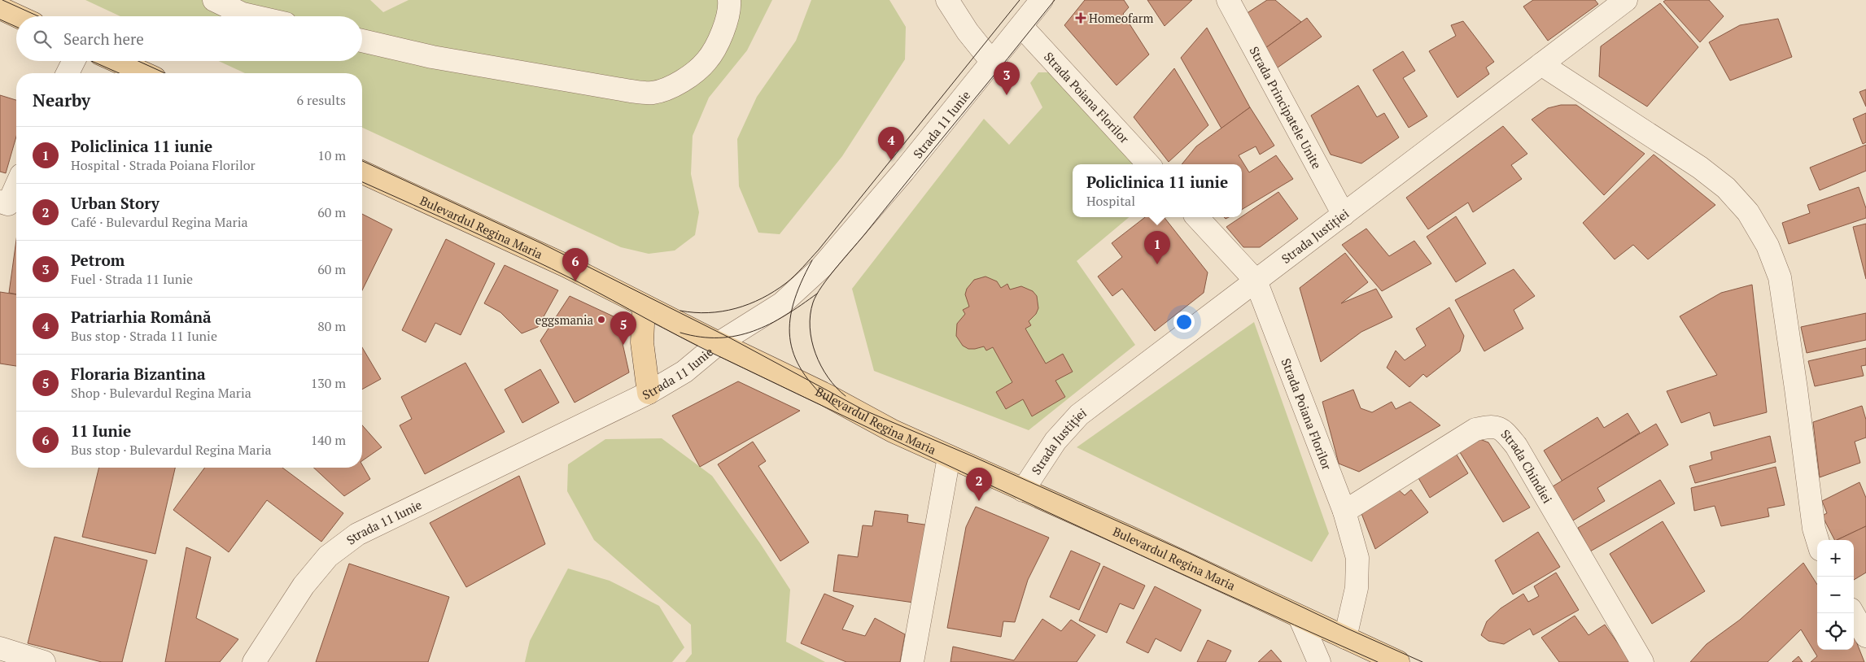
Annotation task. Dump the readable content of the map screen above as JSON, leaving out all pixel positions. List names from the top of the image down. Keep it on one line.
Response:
{"streets":{"main road":["Bulevardul Regina Maria"],"street":["Strada Poiana Florilor","Strada Principatele Unite","Strada 11 Iunie","Strada Justiției","Strada Chindiei"]},"crossings":[["Strada Poiana Florilor","Strada 11 Iunie"],["Strada Poiana Florilor","Bulevardul Regina Maria"],["Strada Poiana Florilor","Strada Justiției"],["Strada Poiana Florilor","Strada Chindiei"],["Strada Principatele Unite","Strada Justiției"],["Strada 11 Iunie","Bulevardul Regina Maria"],["Bulevardul Regina Maria","Strada Justiției"]],"places":{"health":["Homeofarm"],"other":["eggsmania"]},"page":{"search":"Search here","pins":["3","4","1","6","5","2"],"heading":["Nearby","6 results"],"list":[{"mark":"1","name":"Policlinica 11 iunie","note":"Hospital · Strada Poiana Florilor","value":"10 m"},{"mark":"2","name":"Urban Story","note":"Café · Bulevardul Regina Maria","value":"60 m"},{"mark":"3","name":"Petrom","note":"Fuel · Strada 11 Iunie","value":"60 m"},{"mark":"4","name":"Patriarhia Română","note":"Bus stop · Strada 11 Iunie","value":"80 m"},{"mark":"5","name":"Floraria Bizantina","note":"Shop · Bulevardul Regina Maria","value":"130 m"},{"mark":"6","name":"11 Iunie","note":"Bus stop · Bulevardul Regina Maria","value":"140 m"}],"popup":["Policlinica 11 iunie","Hospital"],"map_buttons":["+","−"]}}
